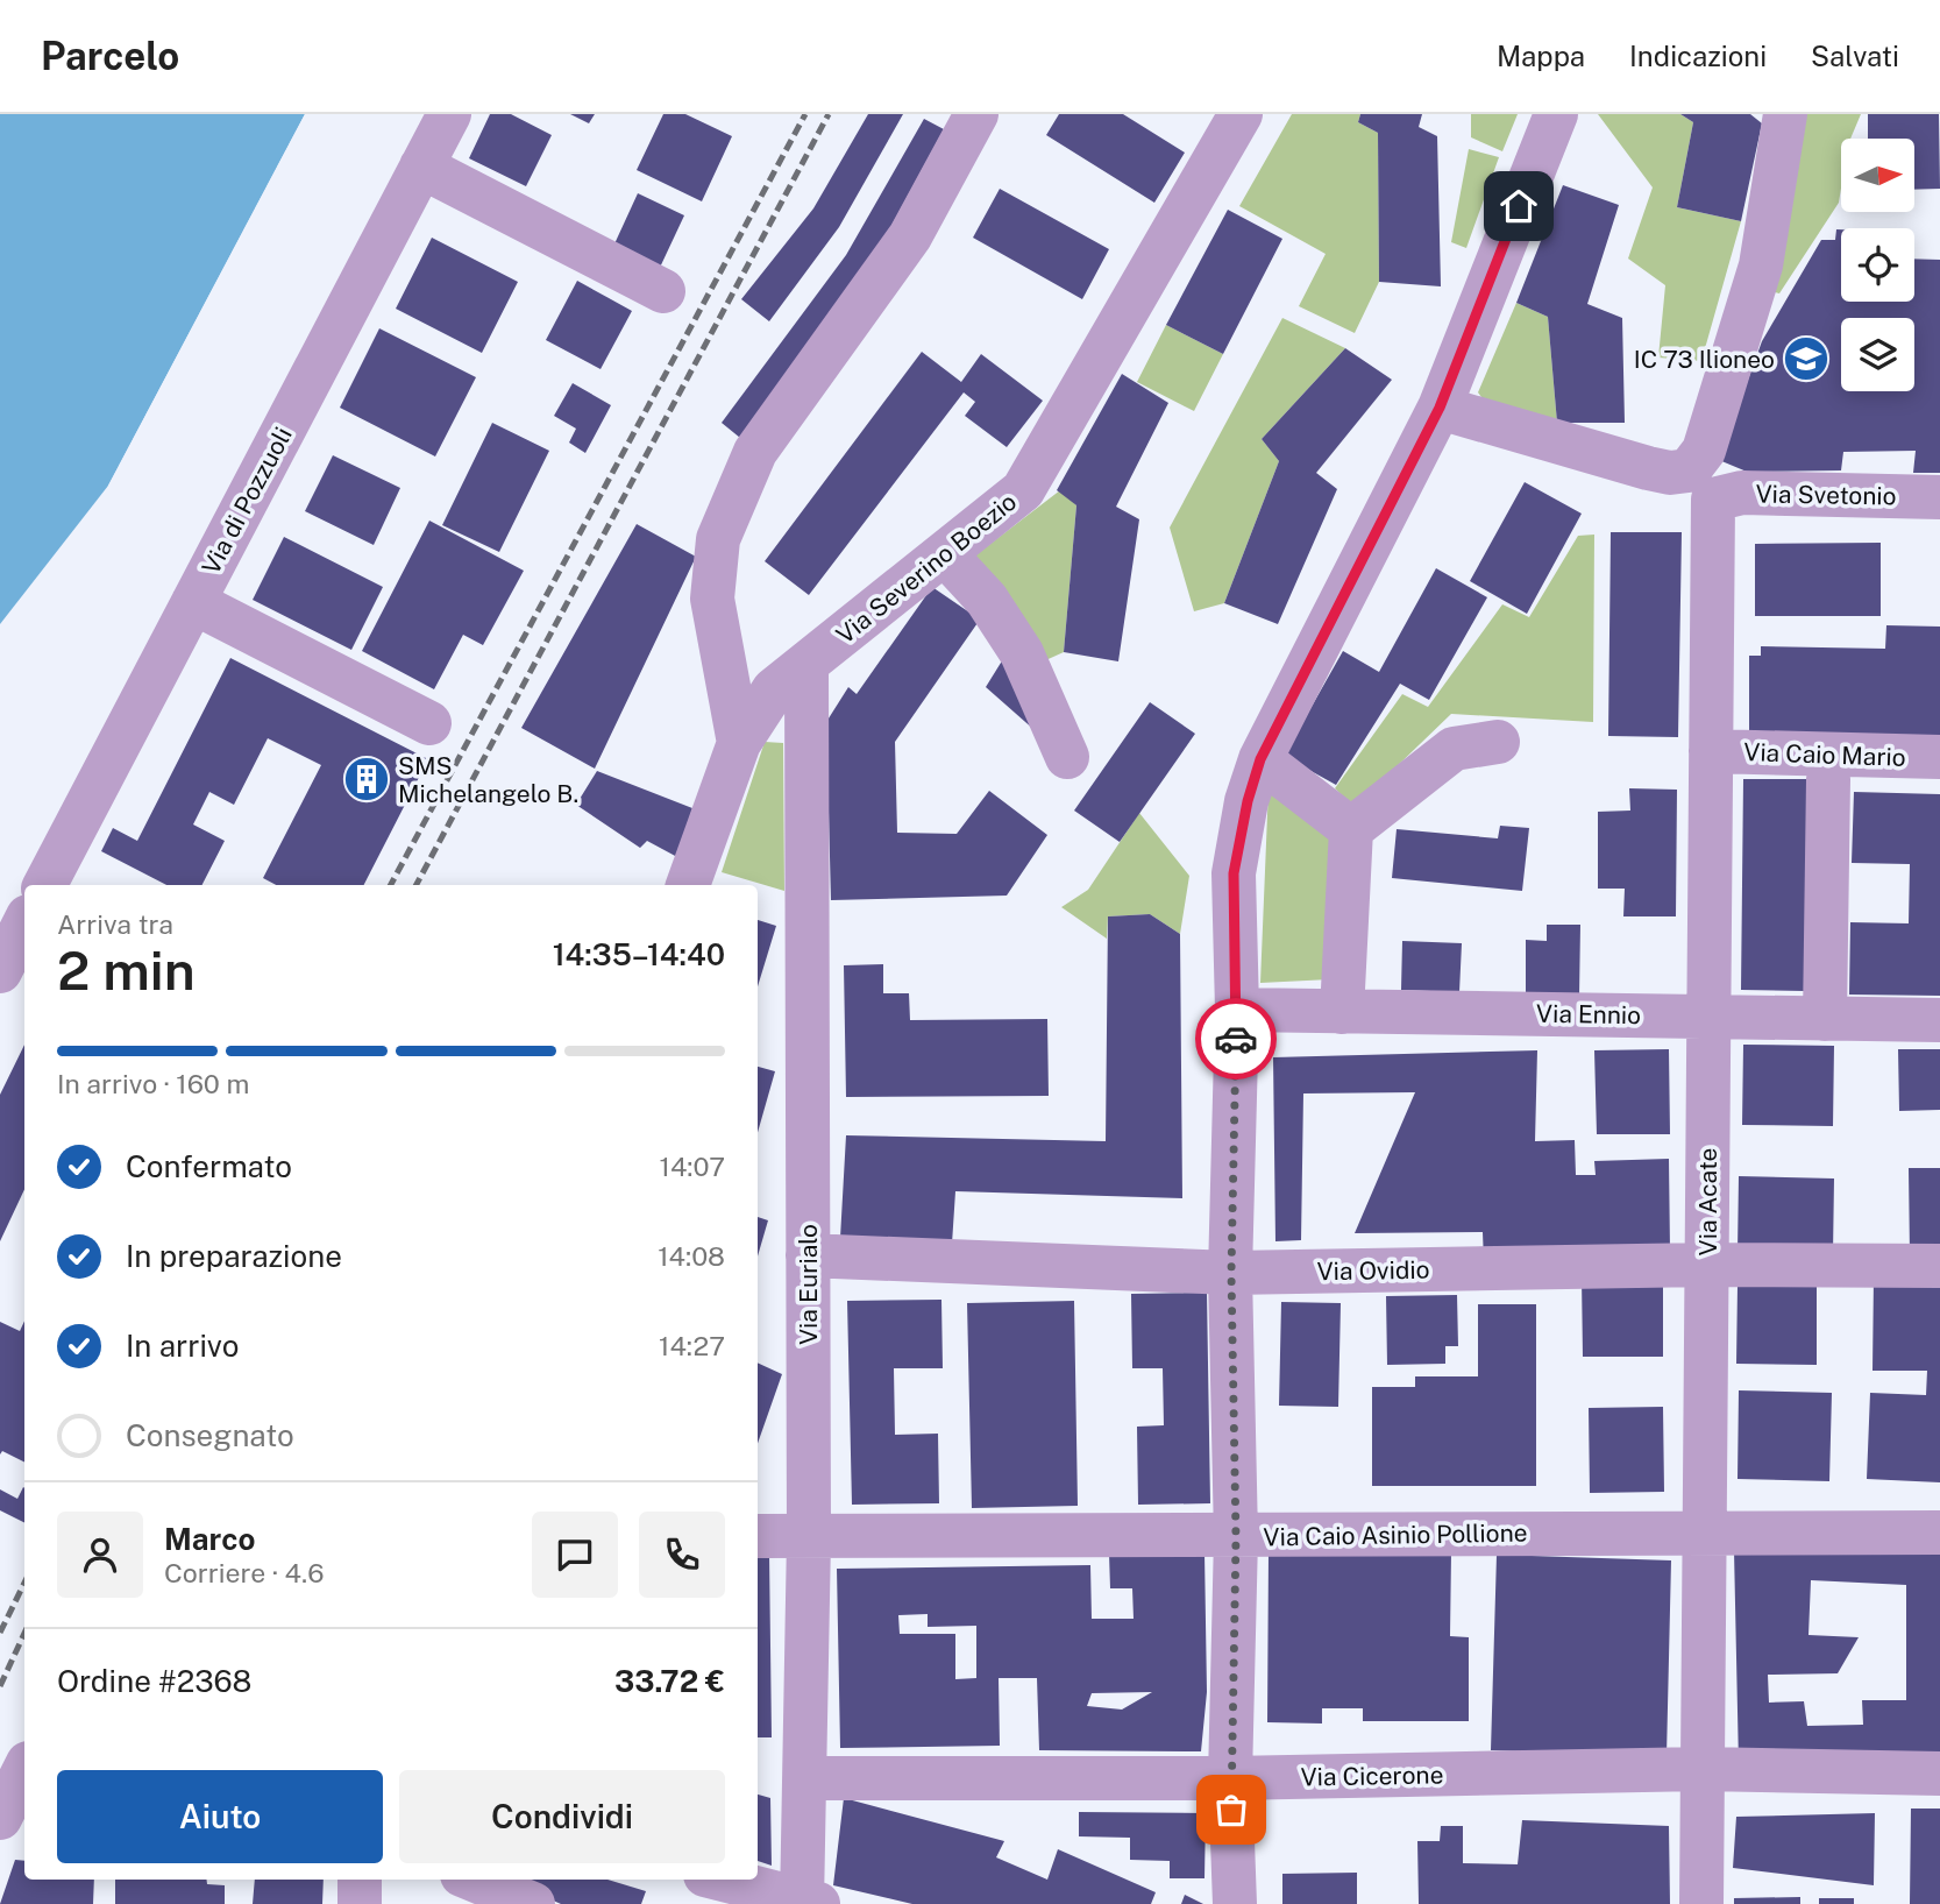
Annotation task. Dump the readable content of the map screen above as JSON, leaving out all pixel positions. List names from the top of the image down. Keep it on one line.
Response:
{"streets":{"street":["Via Svetonio","Via di Pozzuoli","Via Severino Boezio","Via Caio Mario","Via Ennio","Via Acate","Via Ovidio","Via Eurialo","Via Caio Asinio Pollione","Via Cicerone"]},"crossings":[["Via Svetonio","Via Acate"],["Via Severino Boezio","Via Eurialo"],["Via Caio Mario","Via Acate"],["Via Ennio","Via Acate"],["Via Acate","Via Ovidio"],["Via Acate","Via Caio Asinio Pollione"],["Via Acate","Via Cicerone"],["Via Ovidio","Via Eurialo"],["Via Eurialo","Via Caio Asinio Pollione"],["Via Eurialo","Via Cicerone"]],"places":{"school or university":["IC 73 Ilioneo"],"building":["SMS Michelangelo B."]},"north":"right","page":{"header":"Parcelo","nav":["Mappa","Indicazioni","Salvati"],"heading":["2 min","Arriva tra","14:35–14:40"],"panel":["Marco","Corriere · 4.6","Ordine #2368","33.72 €"],"bar":"In arrivo · 160 m","list":[["Confermato","14:07"],["In preparazione","14:08"],["In arrivo","14:27"],"Consegnato"],"buttons":["Aiuto","Condividi"]}}
